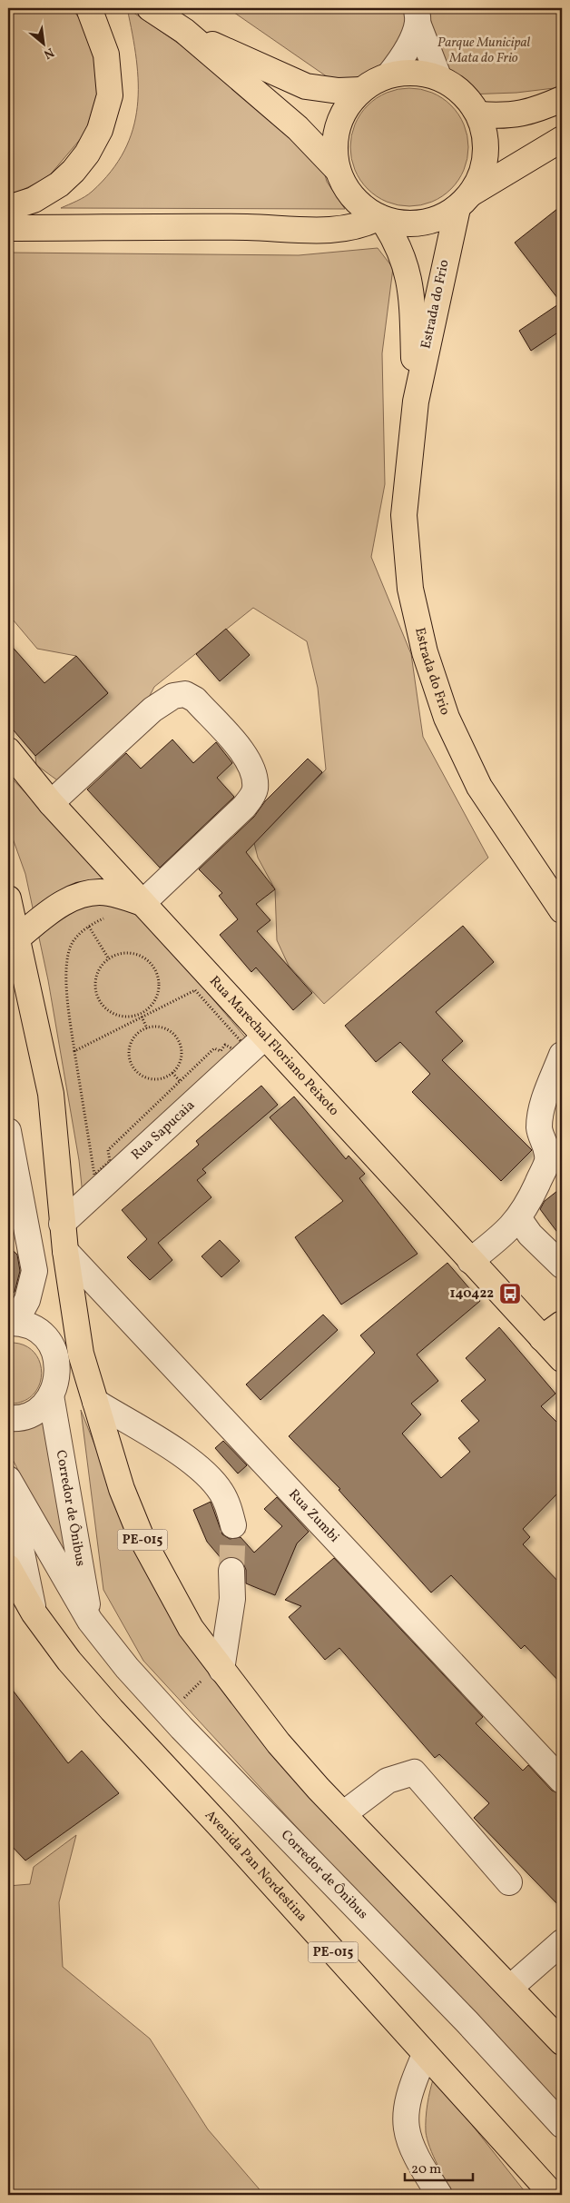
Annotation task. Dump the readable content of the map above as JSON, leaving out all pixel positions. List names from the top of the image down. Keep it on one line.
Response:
{"streets":{"main road":["Estrada do Frio","Rua Marechal Floriano Peixoto","PE-015","Avenida Pan Nordestina"],"street":["Rua Sapucaia","Corredor de Ônibus","Rua Zumbi"]},"crossings":[["Rua Marechal Floriano Peixoto","Rua Sapucaia"],["Rua Sapucaia","PE-015"],["Rua Zumbi","PE-015"]],"parks":["Parque Municipal Mata do Frio"],"places":{"bus stop":["140422"]},"scale_bar":"20 m","north":"bottom right"}
